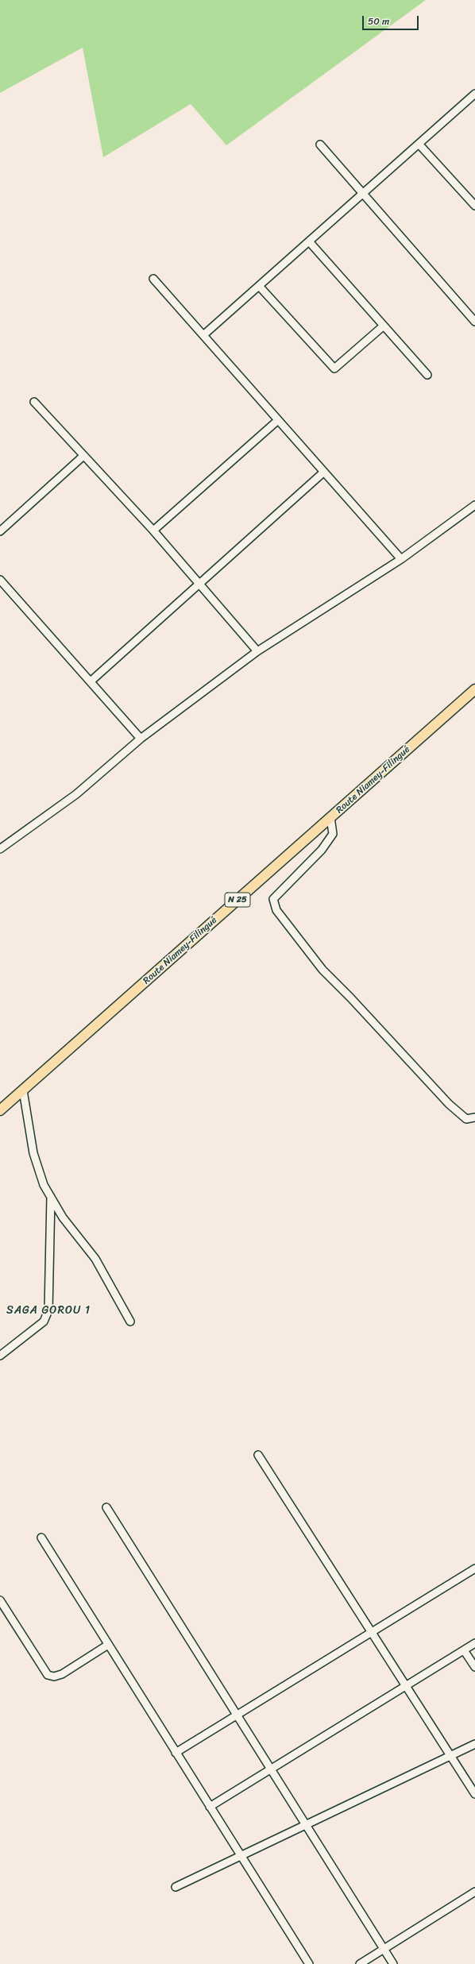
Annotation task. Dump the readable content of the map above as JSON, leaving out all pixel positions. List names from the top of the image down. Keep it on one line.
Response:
{"streets":{"main road":["Route Niamey-Filingué","N 25"]},"districts":["SAGA GOROU 1"],"scale_bar":"50 m"}
